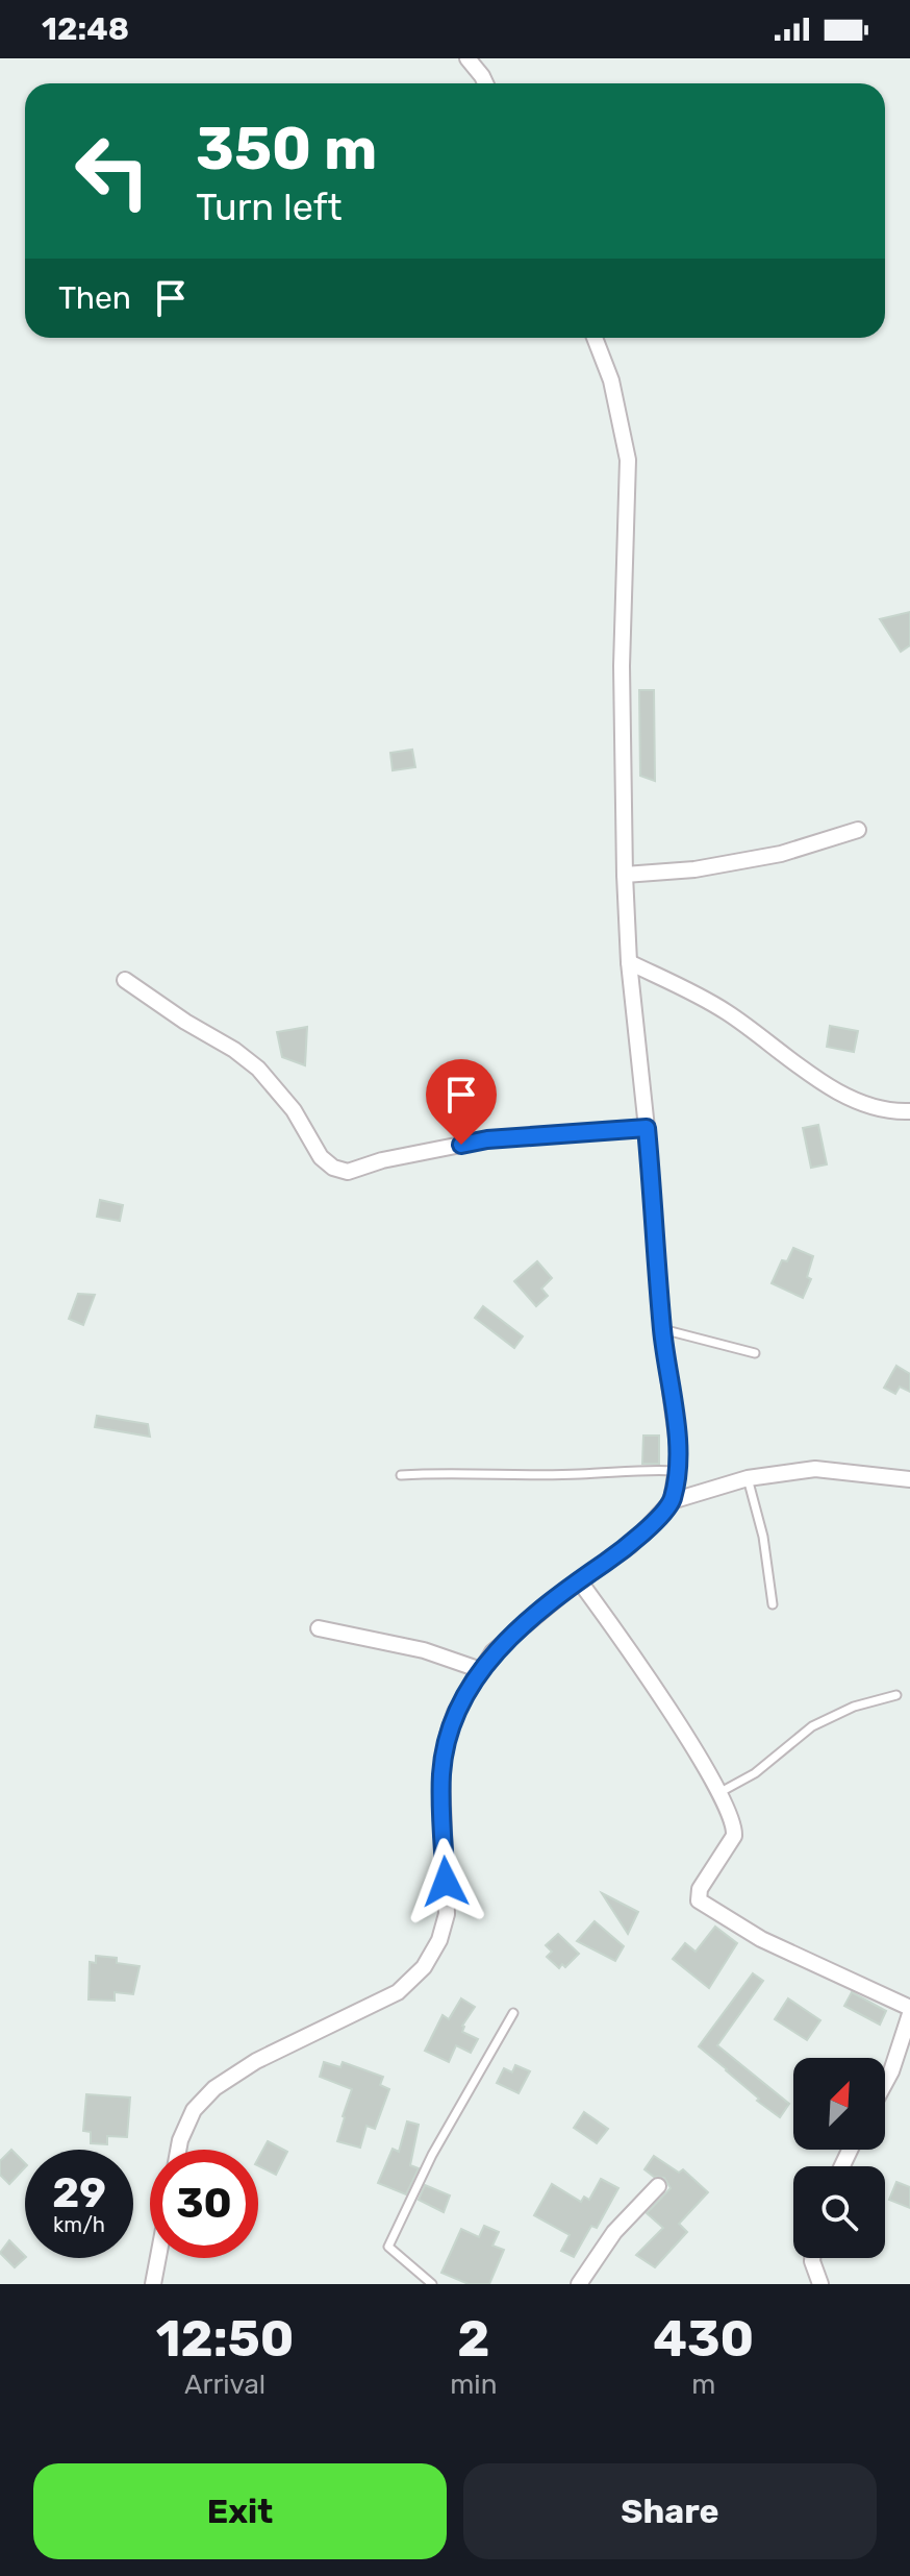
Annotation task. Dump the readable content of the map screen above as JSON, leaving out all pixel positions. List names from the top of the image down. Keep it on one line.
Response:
{"north":"top right","page":{"status":"12:48","turn":["350 m","Turn left"],"then":"Then","speed":"29 km/h","limit":"30","eta":["12:50","Arrival","2","min","430","m"],"buttons":["Exit","Share"]}}
